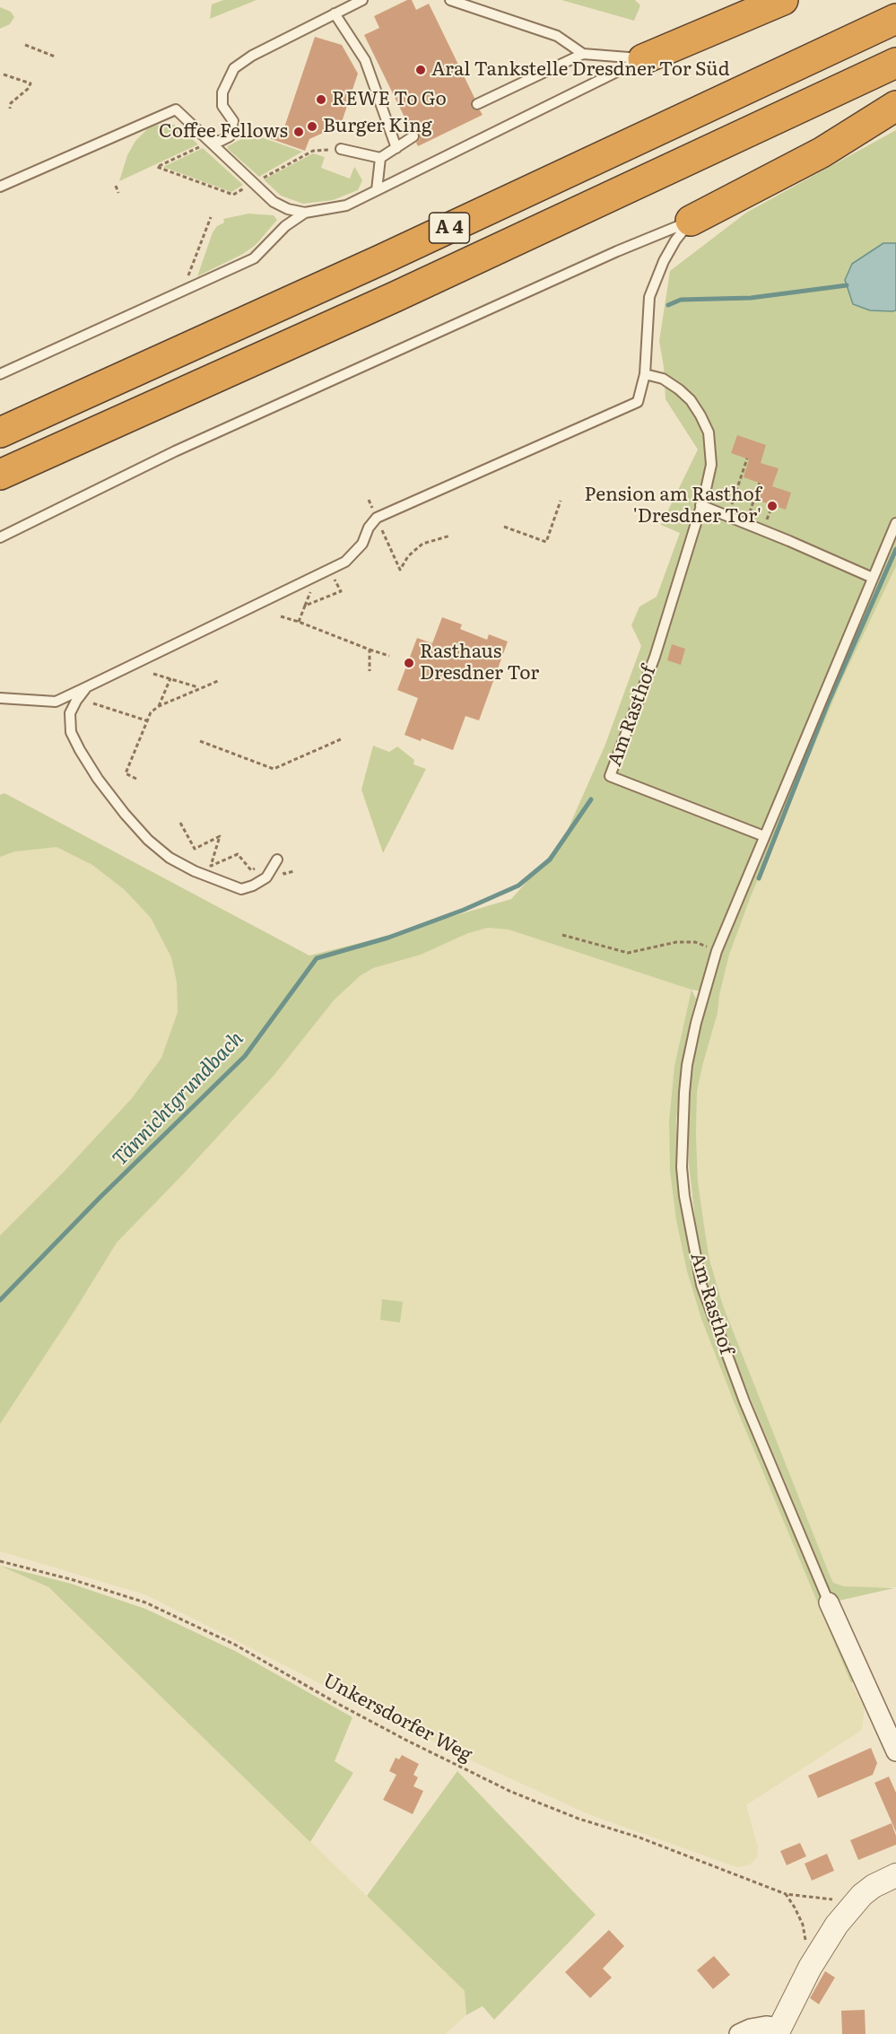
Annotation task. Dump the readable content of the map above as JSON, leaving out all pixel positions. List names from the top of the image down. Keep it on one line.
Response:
{"streets":{"highway":["A 4"],"street":["Am Rasthof"],"path":["Unkersdorfer Weg"]},"water":["Tännichtgrundbach"],"places":["Aral Tankstelle Dresdner Tor Süd","REWE To Go","Burger King","Coffee Fellows","Pension am Rasthof 'Dresdner Tor'","Rasthaus Dresdner Tor"]}
